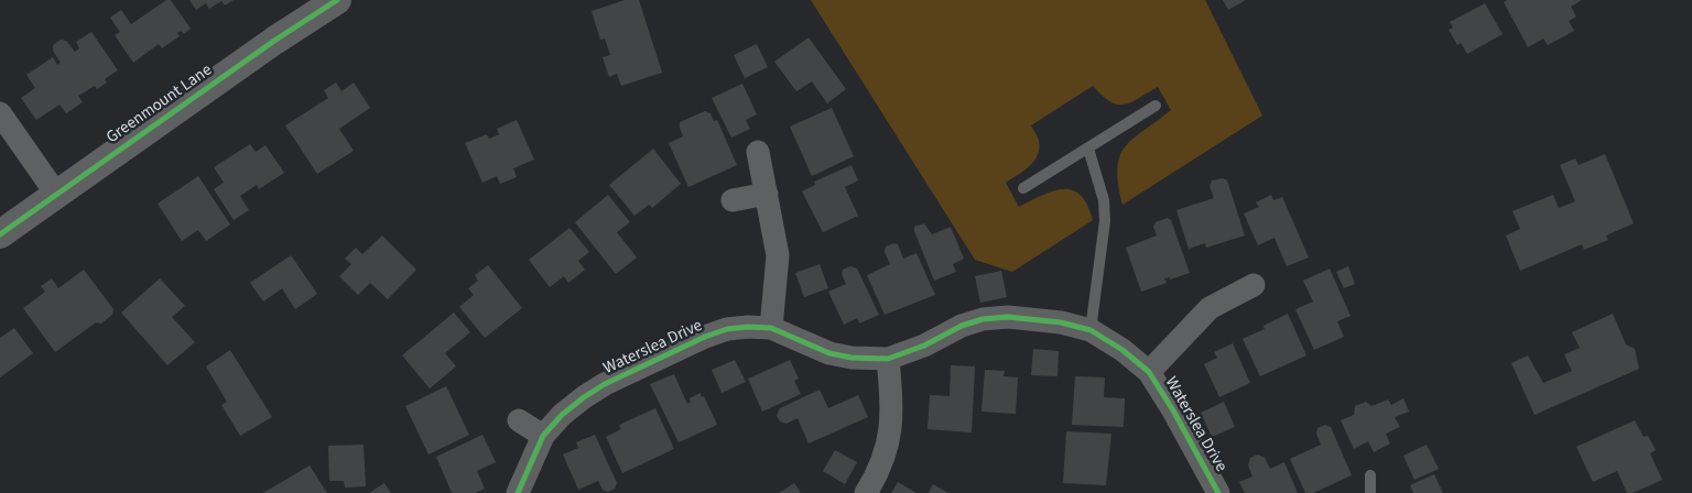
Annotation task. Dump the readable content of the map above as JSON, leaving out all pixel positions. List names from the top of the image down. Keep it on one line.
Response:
{"streets":{"street":["Greenmount Lane","Waterslea Drive"]}}
